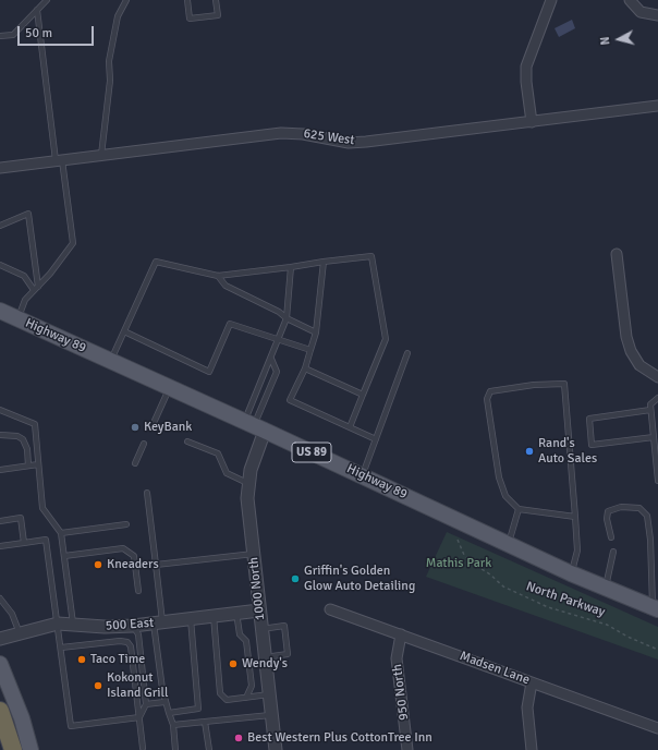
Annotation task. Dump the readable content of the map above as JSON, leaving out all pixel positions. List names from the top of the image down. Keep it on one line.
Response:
{"streets":{"main road":["Highway 89","US 89"],"street":["625 West","1000 North","500 East","Madsen Lane","950 North"],"path":["North Parkway"]},"crossings":[["Highway 89","1000 North"],["1000 North","500 East"],["Madsen Lane","950 North"]],"parks":["Mathis Park"],"places":["KeyBank","Rand's Auto Sales","Kneaders","Griffin's Golden Glow Auto Detailing","Taco Time","Wendy's","Kokonut Island Grill","Best Western Plus CottonTree Inn"],"scale_bar":"50 m","north":"left"}
